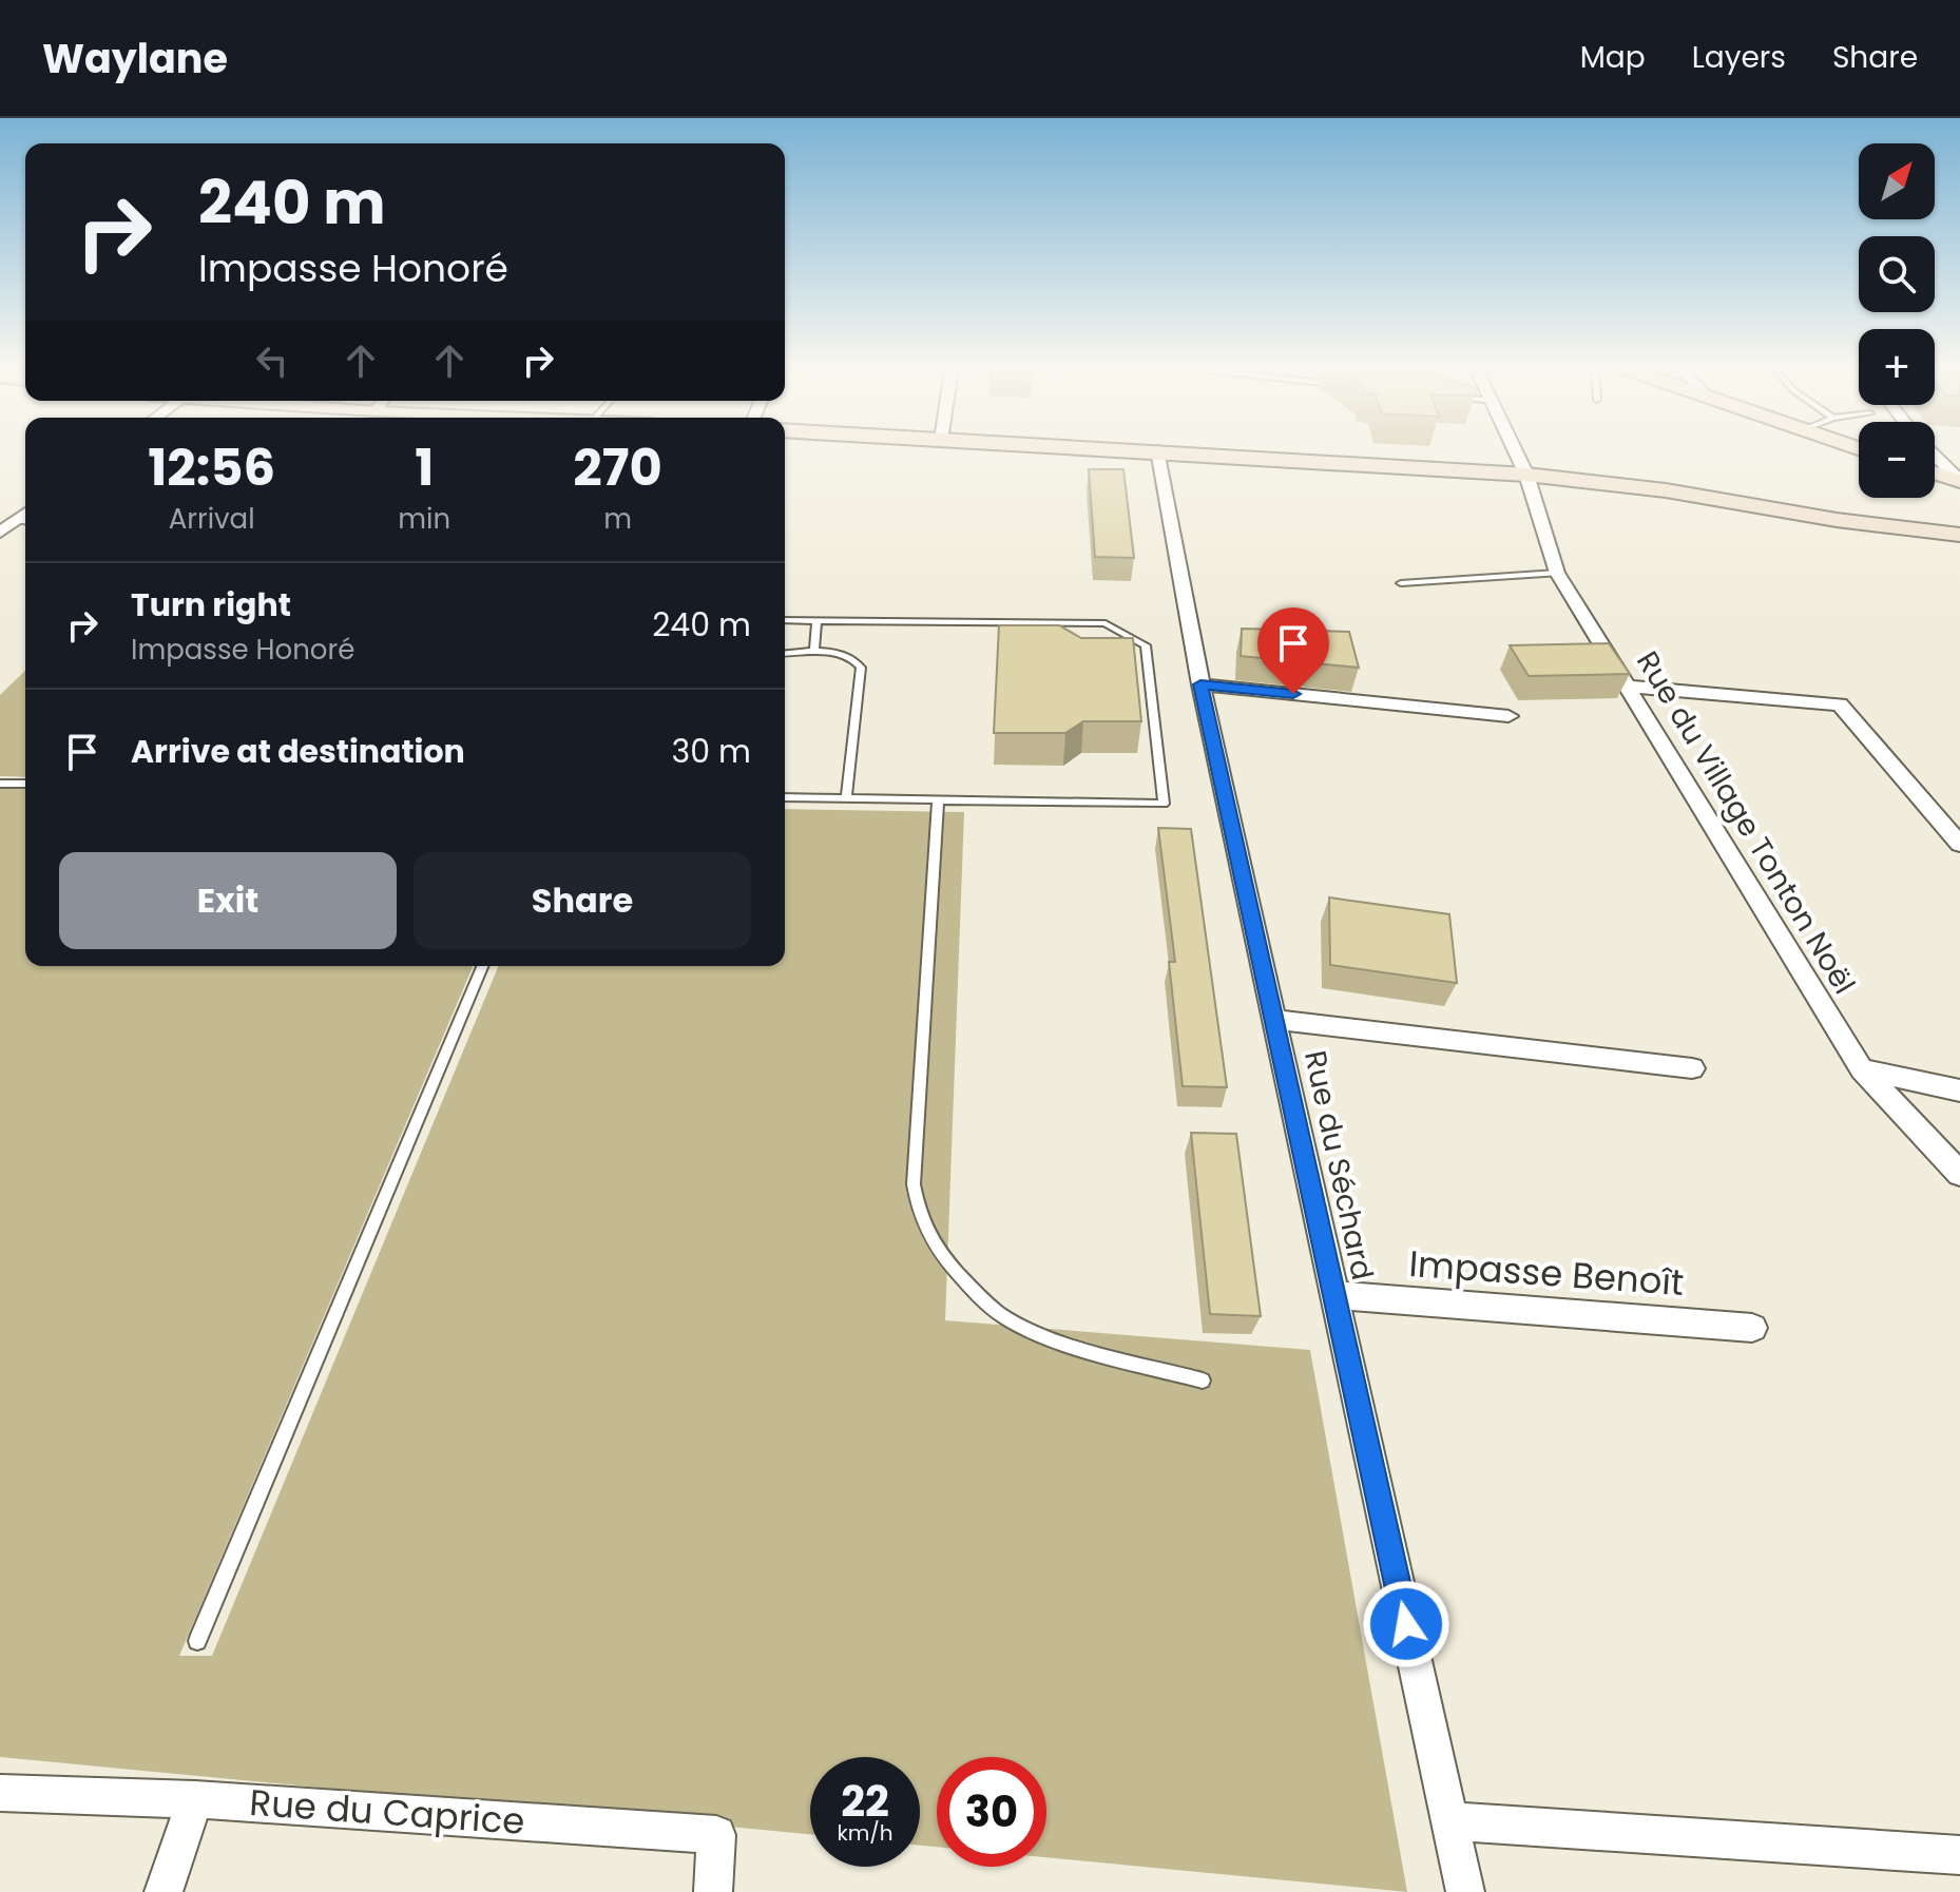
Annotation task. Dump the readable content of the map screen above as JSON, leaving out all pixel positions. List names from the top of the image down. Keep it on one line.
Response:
{"streets":{"street":["Rue du Village Tonton Noël","Rue du Séchard","Impasse Benoît","Rue du Caprice"]},"crossings":[["Rue du Séchard","Impasse Benoît"]],"north":"top right","page":{"header":"Waylane","nav":["Map","Layers","Share"],"map_buttons":["+","−"],"turn":["240 m","Impasse Honoré"],"eta":["12:56","Arrival","1","min","270","m"],"list":[{"name":"Turn right","note":"Impasse Honoré","value":"240 m"},{"name":"Arrive at destination","value":"30 m"}],"buttons":["Exit","Share"],"speed":"22 km/h","limit":"30"}}
